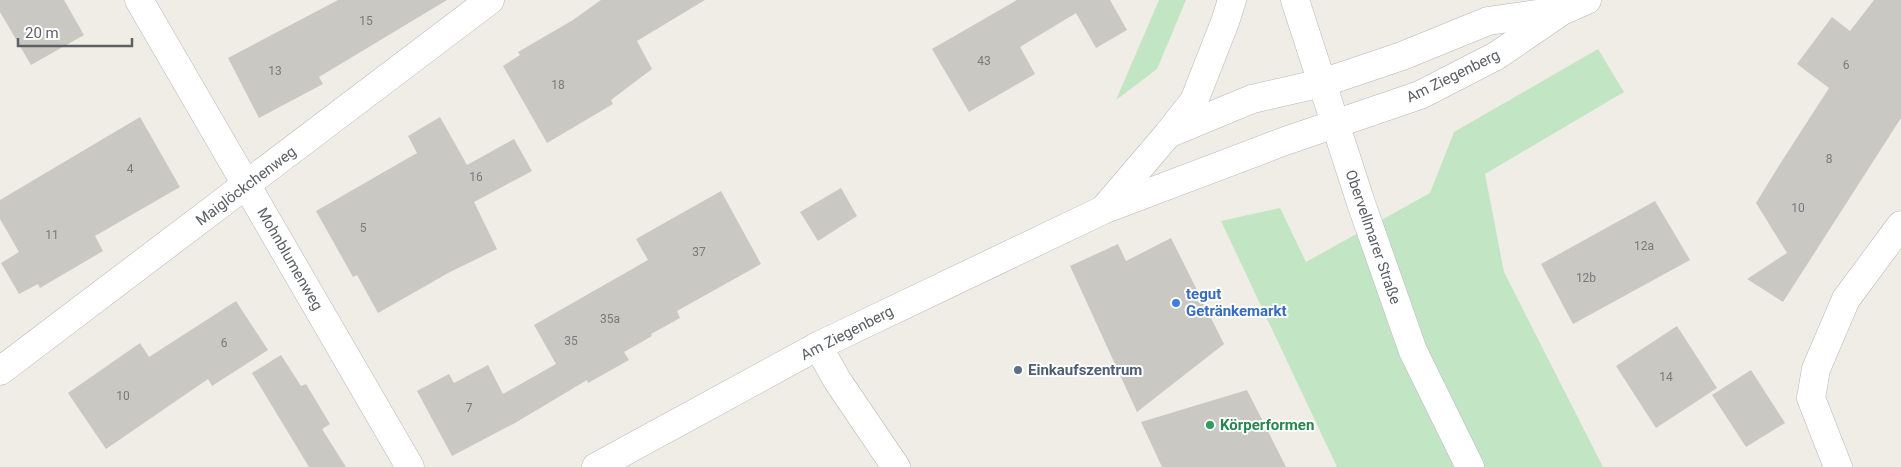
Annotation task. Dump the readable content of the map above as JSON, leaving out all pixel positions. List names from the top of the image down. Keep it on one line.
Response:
{"streets":{"street":["Am Ziegenberg","Maiglöckchenweg","Obervellmarer Straße","Mohnblumenweg"]},"crossings":[["Am Ziegenberg","Obervellmarer Straße"],["Maiglöckchenweg","Mohnblumenweg"]],"places":["tegut Getränkemarkt","Einkaufszentrum","Körperformen"],"house_numbers":["15","43","6","13","18","8","4","16","10","5","11","12a","37","12b","35a","35","6","14","10","7"],"scale_bar":"20 m"}
